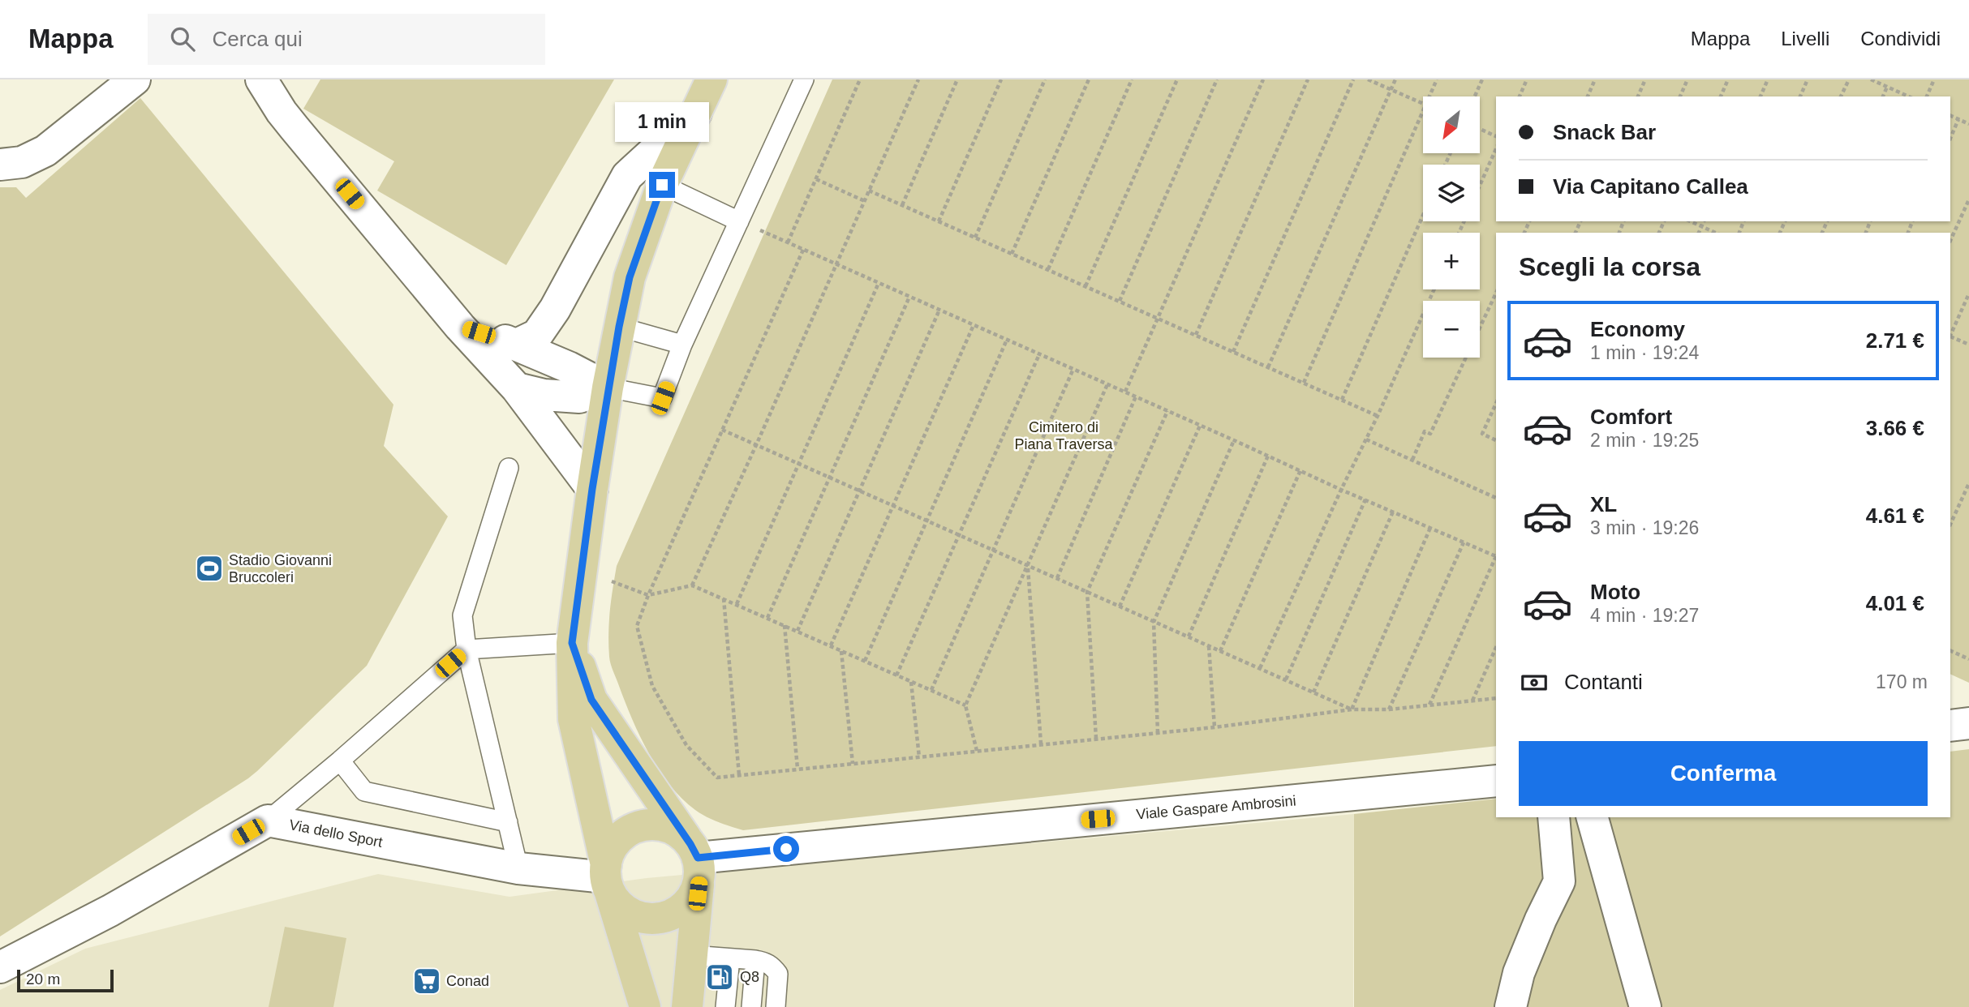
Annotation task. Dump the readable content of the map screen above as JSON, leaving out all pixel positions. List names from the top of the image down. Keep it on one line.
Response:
{"streets":{"street":["Viale Gaspare Ambrosini","Via dello Sport"]},"parks":["Cimitero di Piana Traversa"],"places":{"sports":["Stadio Giovanni Bruccoleri"],"fuel station":["Q8"],"supermarket":["Conad"]},"scale_bar":"20 m","north":"bottom left","page":{"header":"Mappa","search":"Cerca qui","nav":["Mappa","Livelli","Condividi"],"map_buttons":["+","−"],"banner":["Snack Bar","Via Capitano Callea"],"bubble":"1 min","heading":"Scegli la corsa","list":[{"name":"Economy","note":"1 min · 19:24","value":"2.71 €"},{"name":"Comfort","note":"2 min · 19:25","value":"3.66 €"},{"name":"XL","note":"3 min · 19:26","value":"4.61 €"},{"name":"Moto","note":"4 min · 19:27","value":"4.01 €"}],"pay":["Contanti","170 m"],"buttons":"Conferma","scale":"20 m"}}
